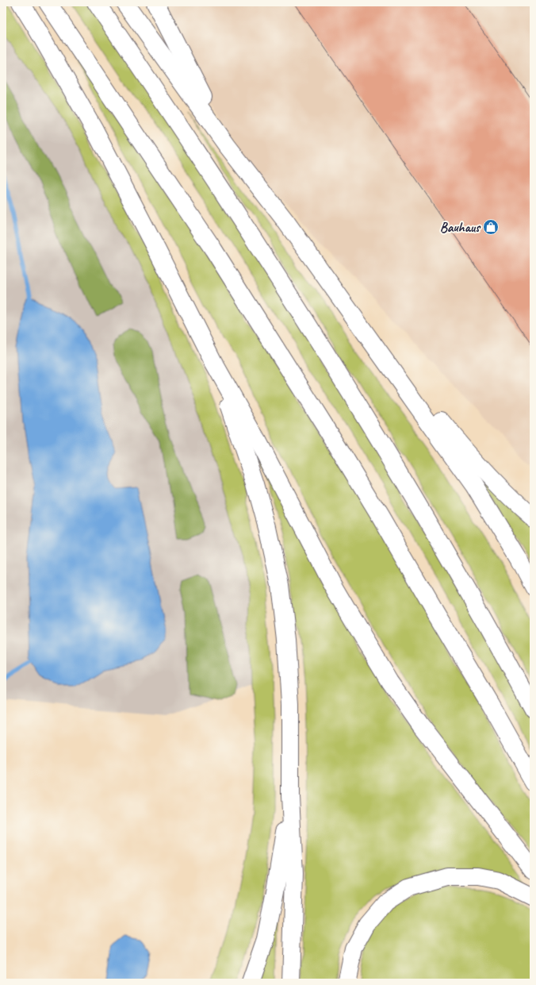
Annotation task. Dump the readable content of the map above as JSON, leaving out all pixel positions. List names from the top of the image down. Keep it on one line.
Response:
{"places":{"shop":["Bauhaus"]}}
